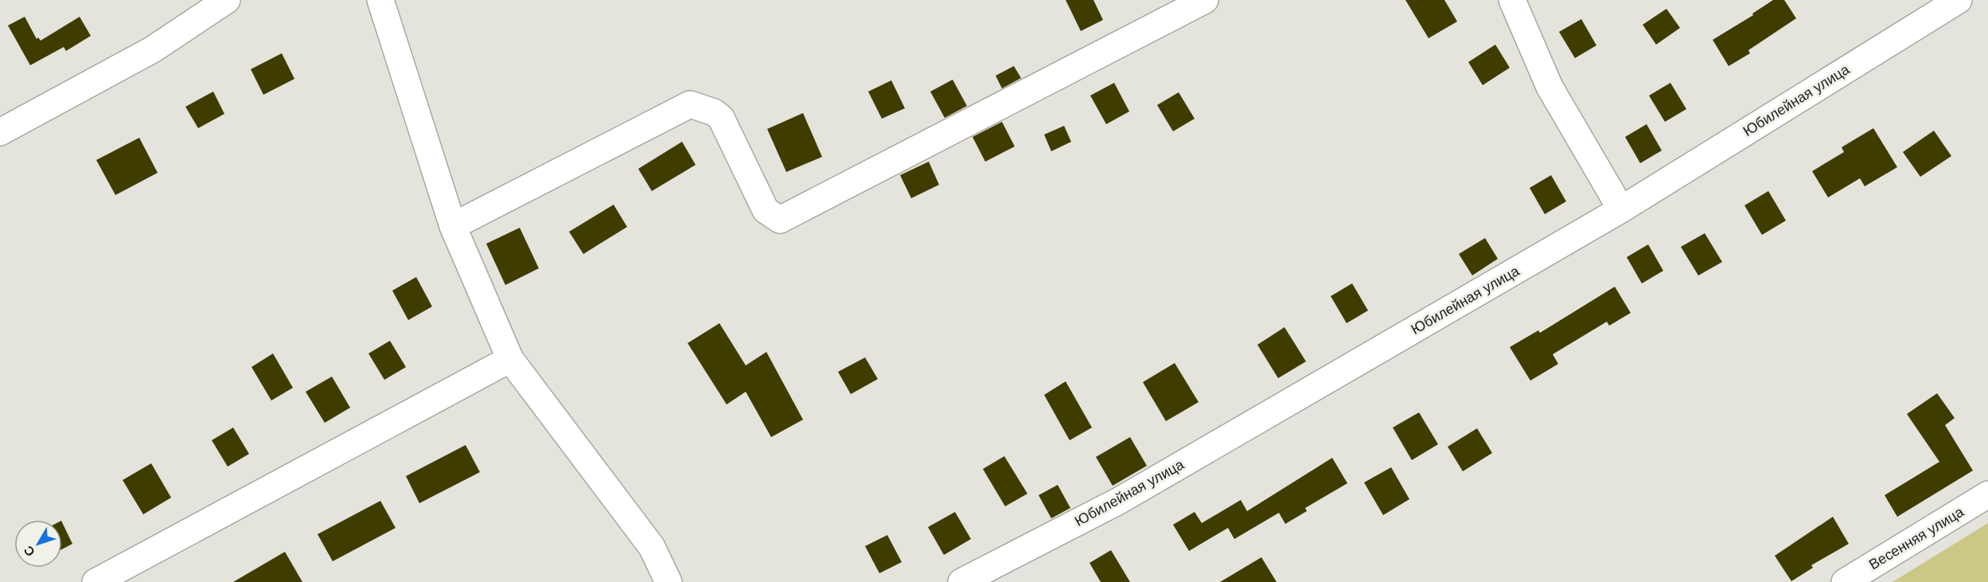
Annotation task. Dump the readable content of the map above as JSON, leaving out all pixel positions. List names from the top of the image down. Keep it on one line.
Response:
{"streets":{"street":["Юбилейная улица","Весенняя улица"]},"north":"bottom left"}
